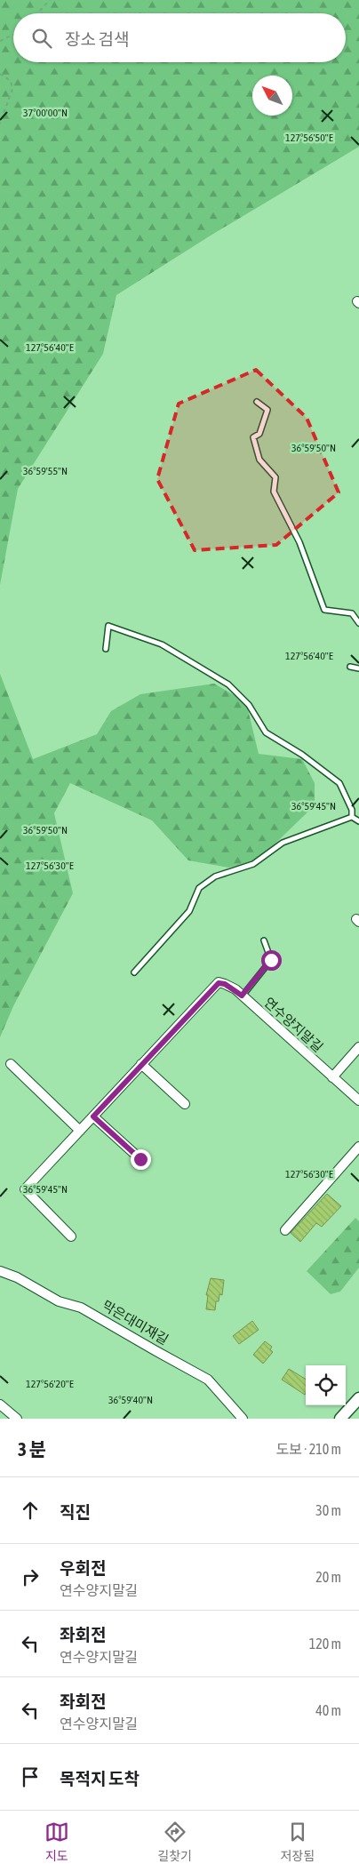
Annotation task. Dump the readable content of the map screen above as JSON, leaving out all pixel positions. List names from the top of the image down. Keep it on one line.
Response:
{"streets":{"street":["연수양지말길","막은대미재길"]},"north":"top left","page":{"search":"장소 검색","heading":["3 분","도보 · 210 m"],"list":[["직진","30 m"],["우회전","연수양지말길","20 m"],["좌회전","연수양지말길","120 m"],["좌회전","연수양지말길","40 m"],"목적지 도착"],"nav":["지도","길찾기","저장됨"]},"coordinates":["37°00'00\"N","127°56'50\"E","127°56'40\"E","36°59'50\"N","36°59'55\"N","36°59'45\"N","127°56'30\"E","127°56'20\"E","36°59'40\"N"]}
